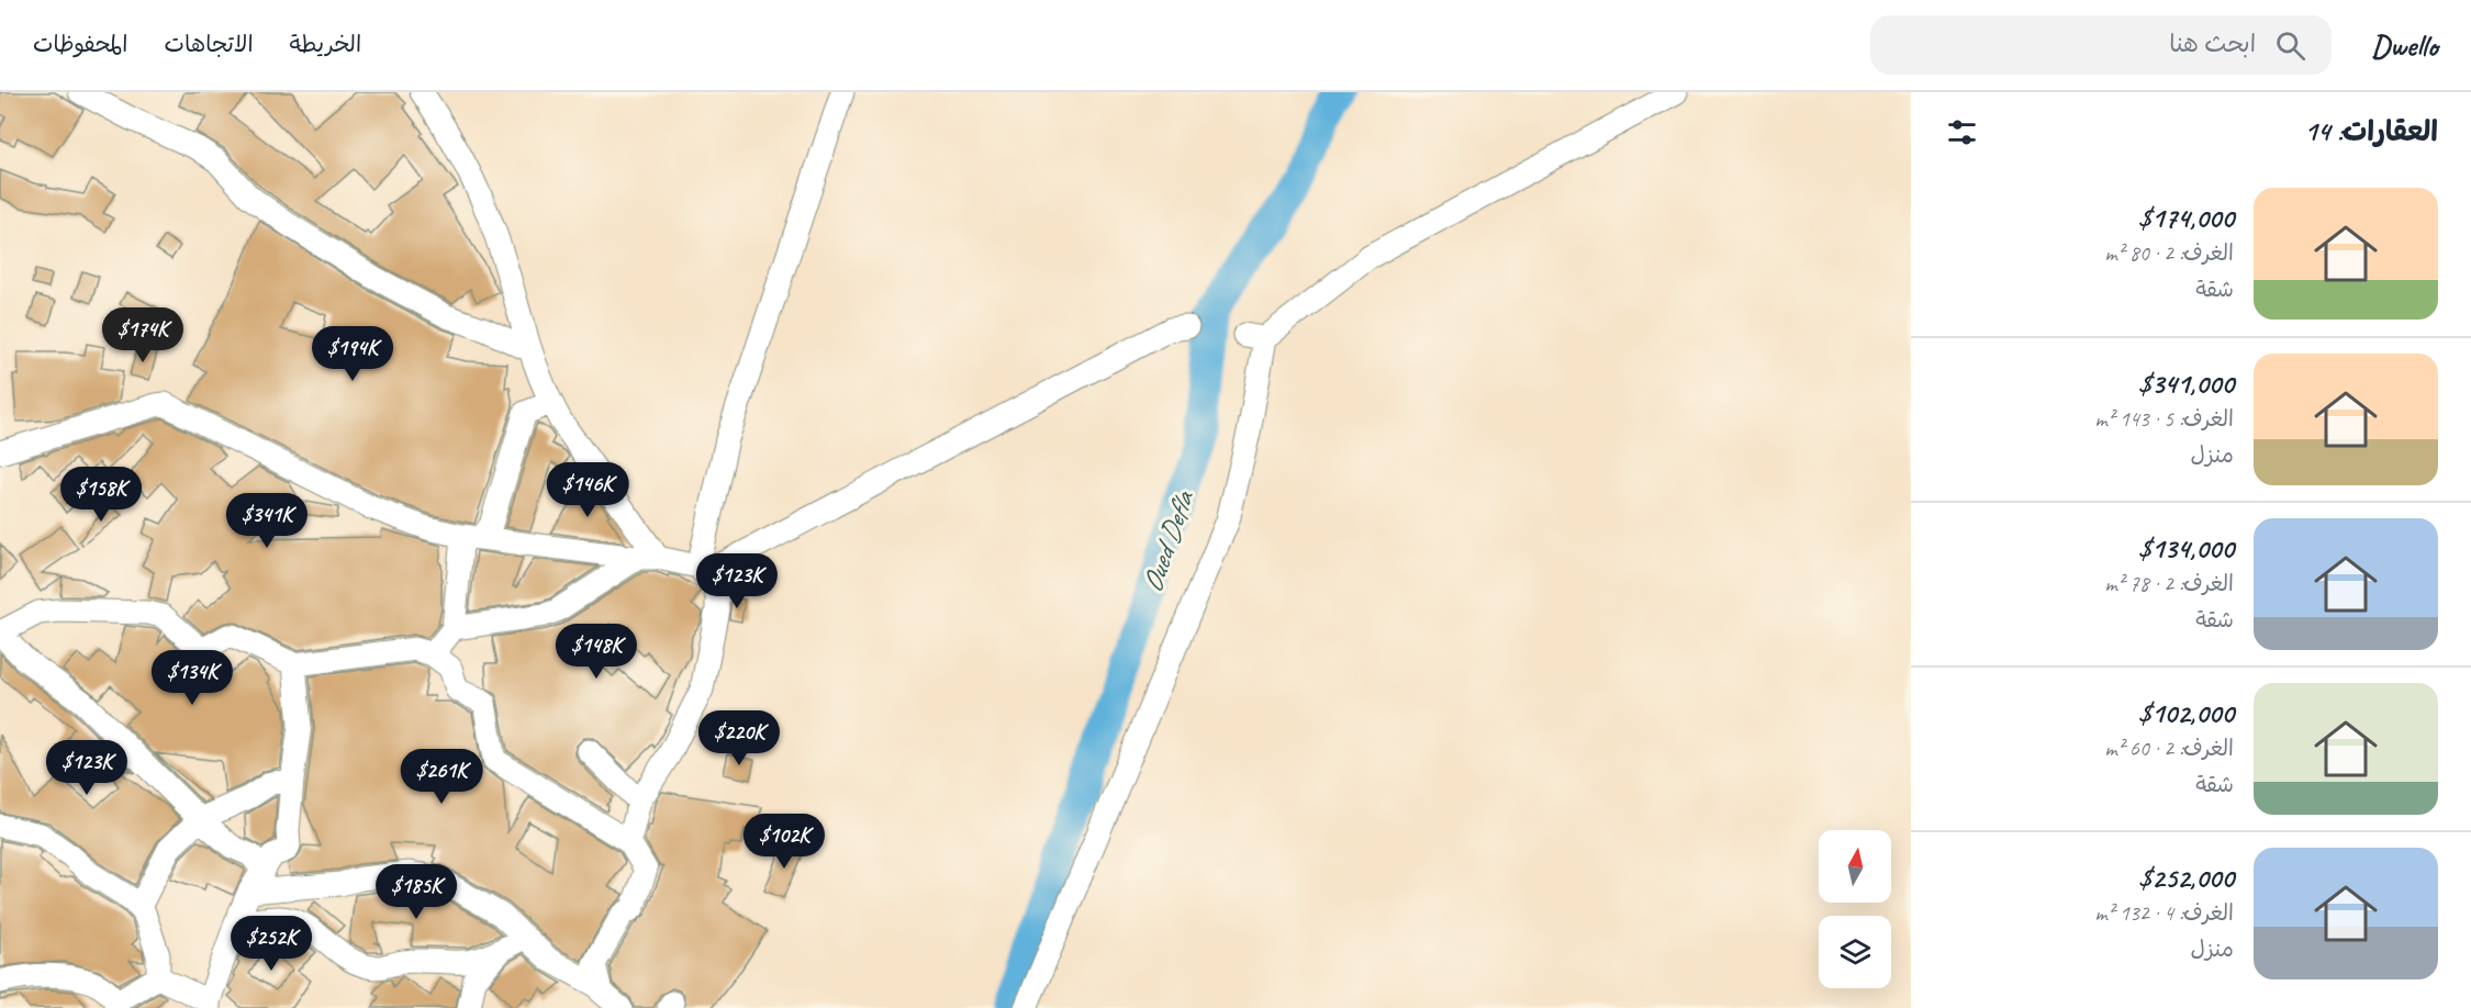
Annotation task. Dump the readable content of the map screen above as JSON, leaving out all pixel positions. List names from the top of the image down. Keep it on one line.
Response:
{"water":["Oued Defla"],"north":"top","page":{"header":"Dwello","search":"ابحث هنا","nav":["الخريطة","الاتجاهات","المحفوظات"],"heading":"العقارات: 14","list":[{"name":"$174,000","note":"الغرف: 2 · 80 m² · شقة"},{"name":"$341,000","note":"الغرف: 5 · 143 m² · منزل"},{"name":"$134,000","note":"الغرف: 2 · 78 m² · شقة"},{"name":"$102,000","note":"الغرف: 2 · 60 m² · شقة"},{"name":"$252,000","note":"الغرف: 4 · 132 m² · منزل"}],"price":["$174K","$194K","$146K","$158K","$341K","$123K","$148K","$134K","$220K","$123K","$261K","$102K","$185K","$252K"]}}
